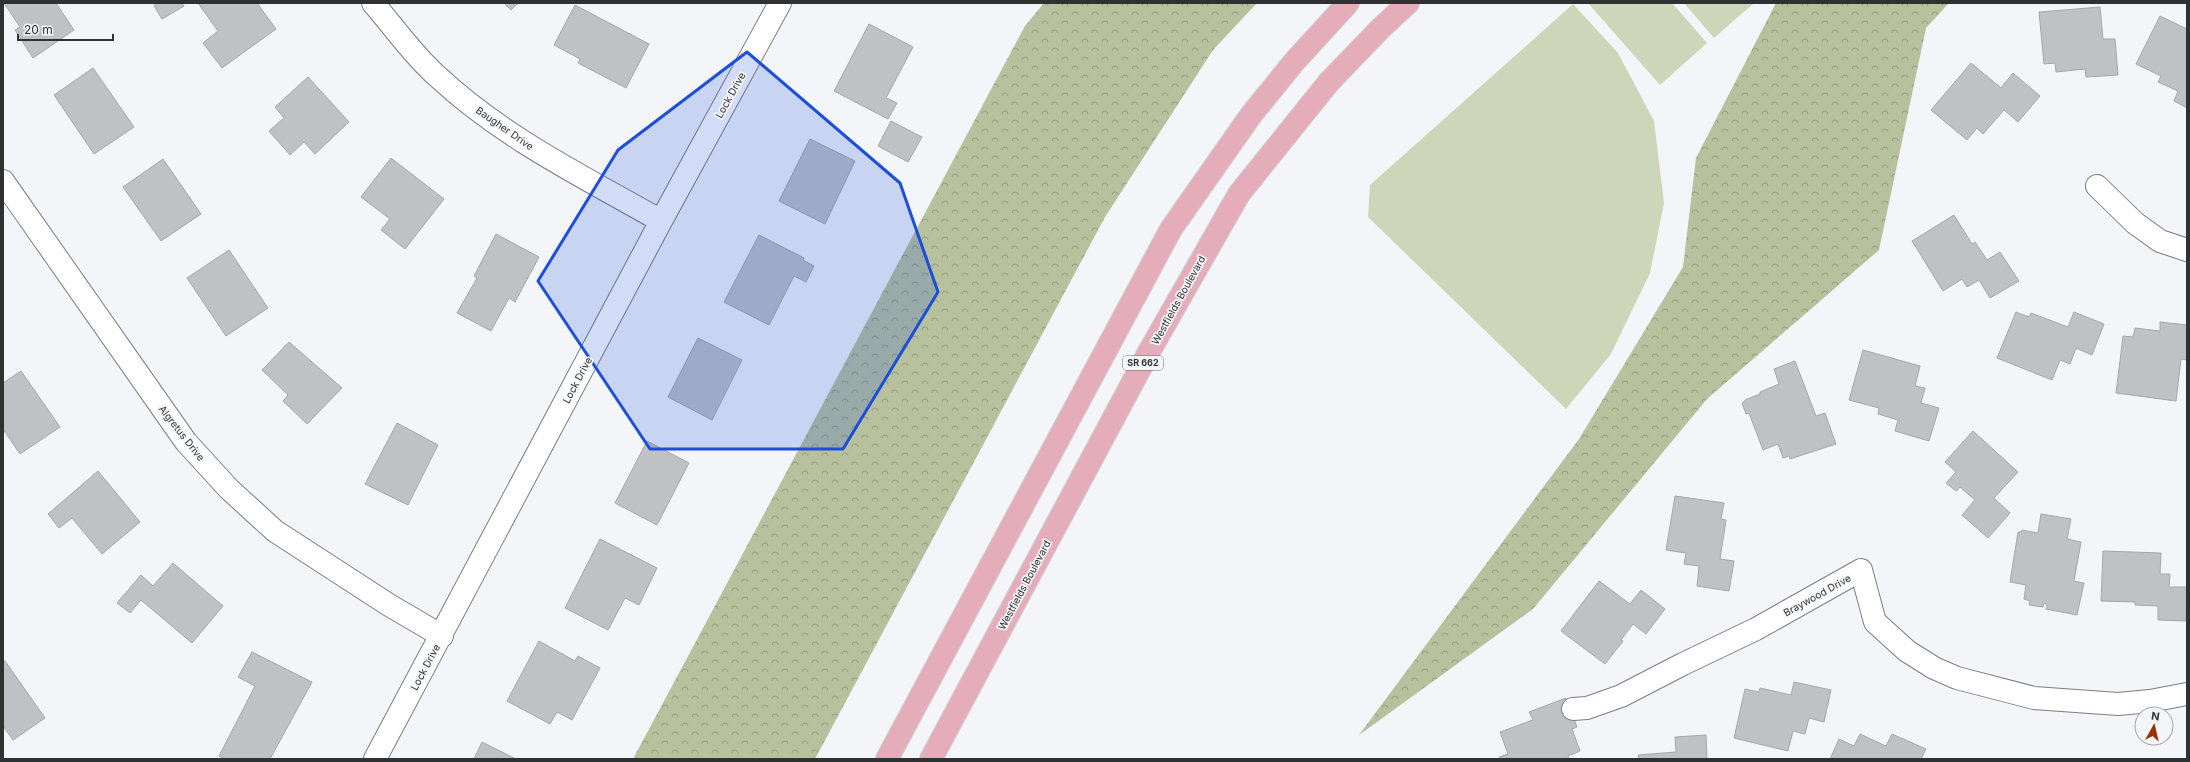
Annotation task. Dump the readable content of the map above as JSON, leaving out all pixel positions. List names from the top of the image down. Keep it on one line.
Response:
{"streets":{"main road":["Westfields Boulevard","SR 662"],"street":["Lock Drive","Baugher Drive","Algretus Drive","Braywood Drive"]},"crossings":[["Lock Drive","Baugher Drive"],["Lock Drive","Algretus Drive"]],"scale_bar":"20 m","north":"top"}
